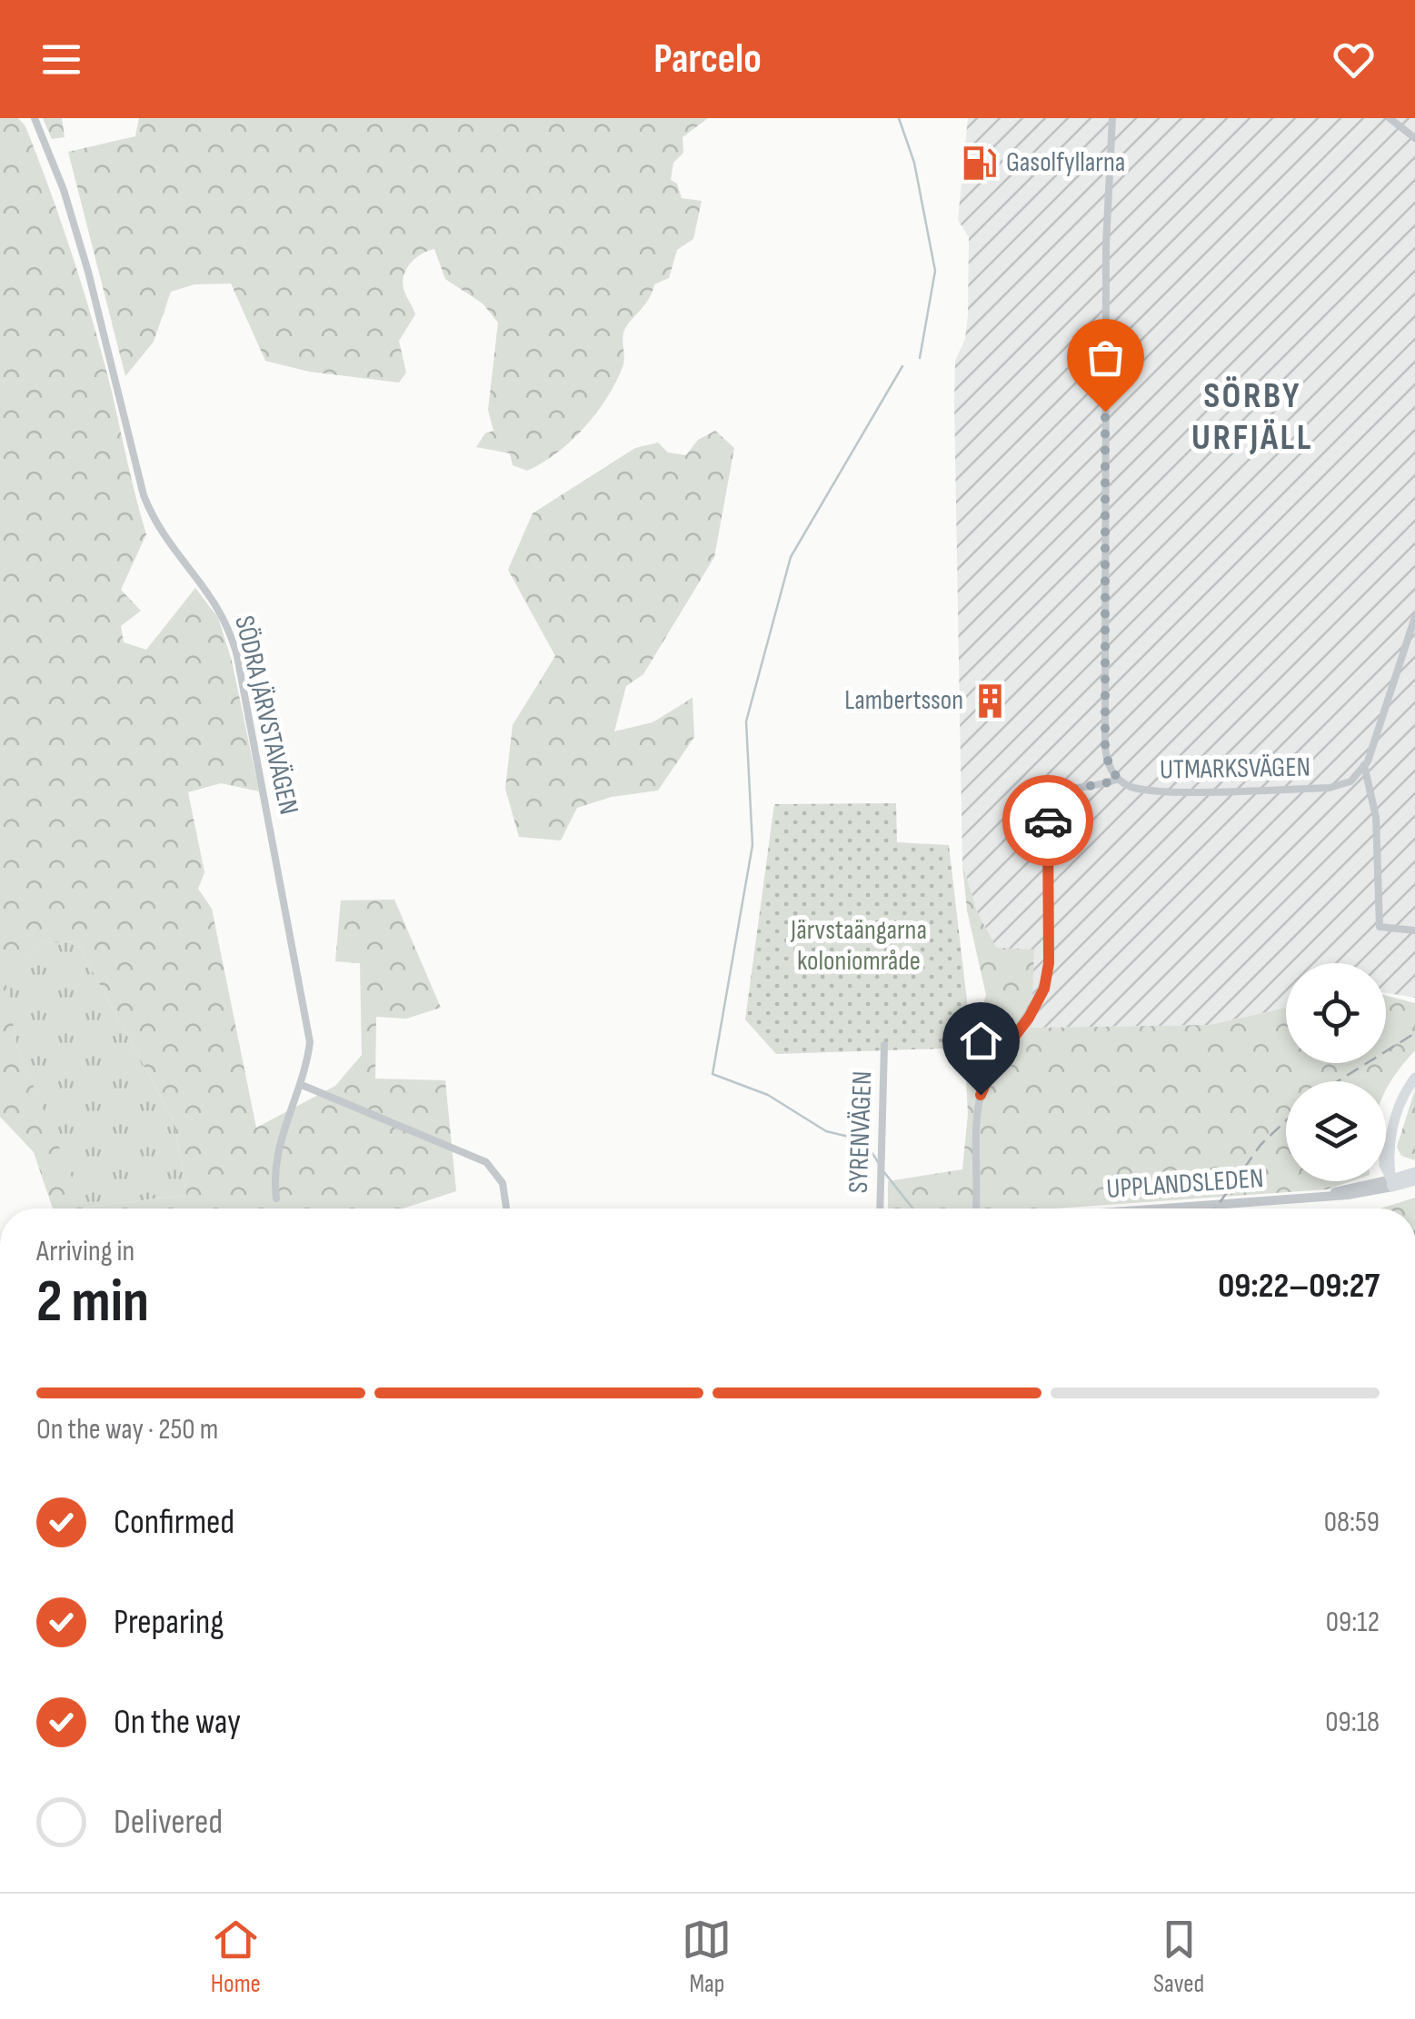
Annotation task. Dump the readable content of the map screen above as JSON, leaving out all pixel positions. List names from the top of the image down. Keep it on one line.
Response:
{"streets":{"street":["SÖDRA JÄRVSTAVÄGEN","UTMARKSVÄGEN","SYRENVÄGEN","UPPLANDSLEDEN"]},"districts":["SÖRBY URFJÄLL"],"parks":["Järvstaängarna koloniområde"],"places":{"fuel station":["Gasolfyllarna"],"building":["Lambertsson"]},"page":{"header":"Parcelo","heading":["2 min","Arriving in","09:22–09:27"],"bar":"On the way · 250 m","list":[["Confirmed","08:59"],["Preparing","09:12"],["On the way","09:18"],"Delivered"],"tabs":["Home","Map","Saved"]}}
